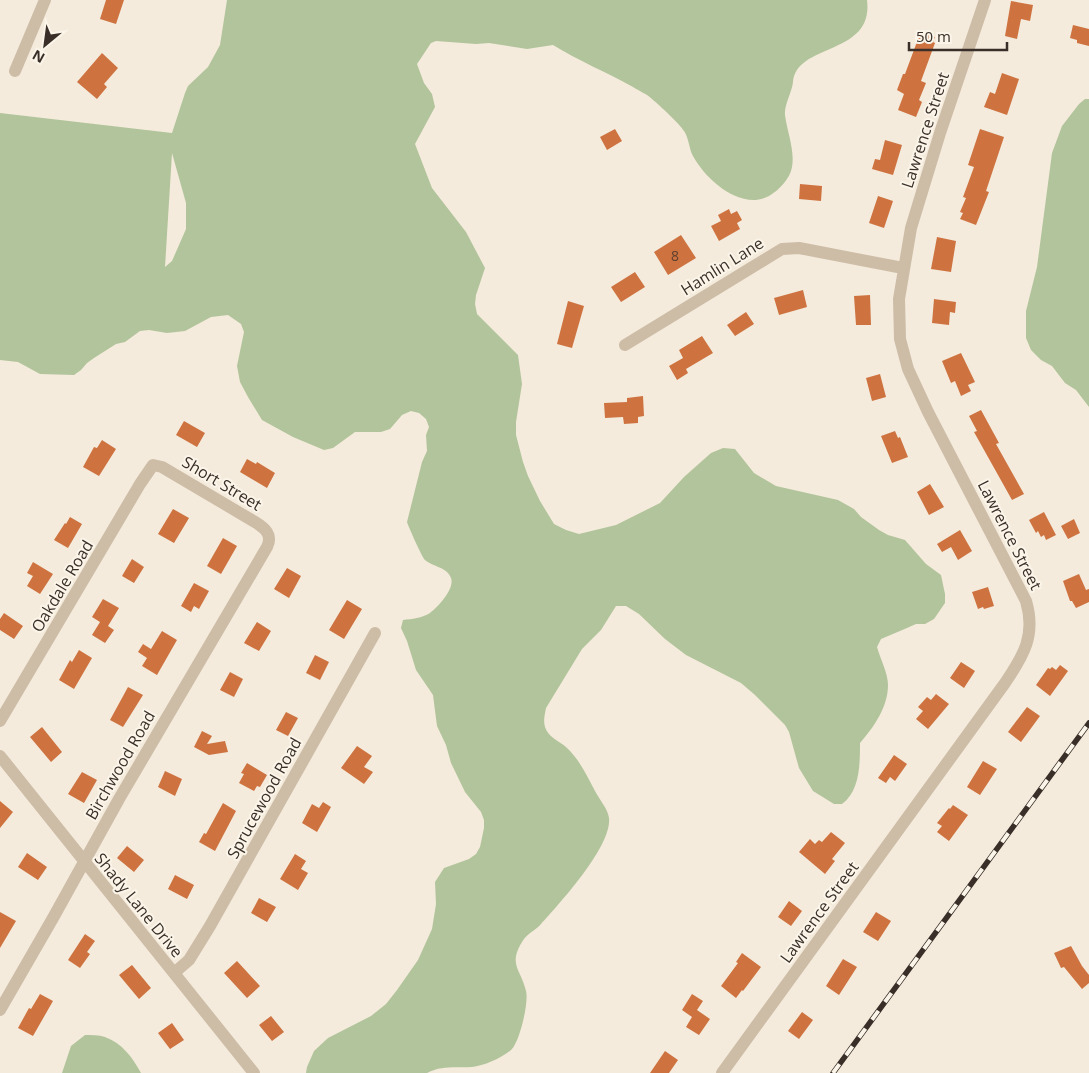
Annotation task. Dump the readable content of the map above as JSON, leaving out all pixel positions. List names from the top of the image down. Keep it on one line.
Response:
{"streets":{"street":["Lawrence Street","Hamlin Lane","Short Street","Oakdale Road","Birchwood Road","Sprucewood Road","Shady Lane Drive"]},"crossings":[["Lawrence Street","Hamlin Lane"],["Short Street","Oakdale Road"],["Short Street","Birchwood Road"],["Birchwood Road","Shady Lane Drive"],["Sprucewood Road","Shady Lane Drive"]],"house_numbers":["8"],"scale_bar":"50 m","north":"bottom left"}
